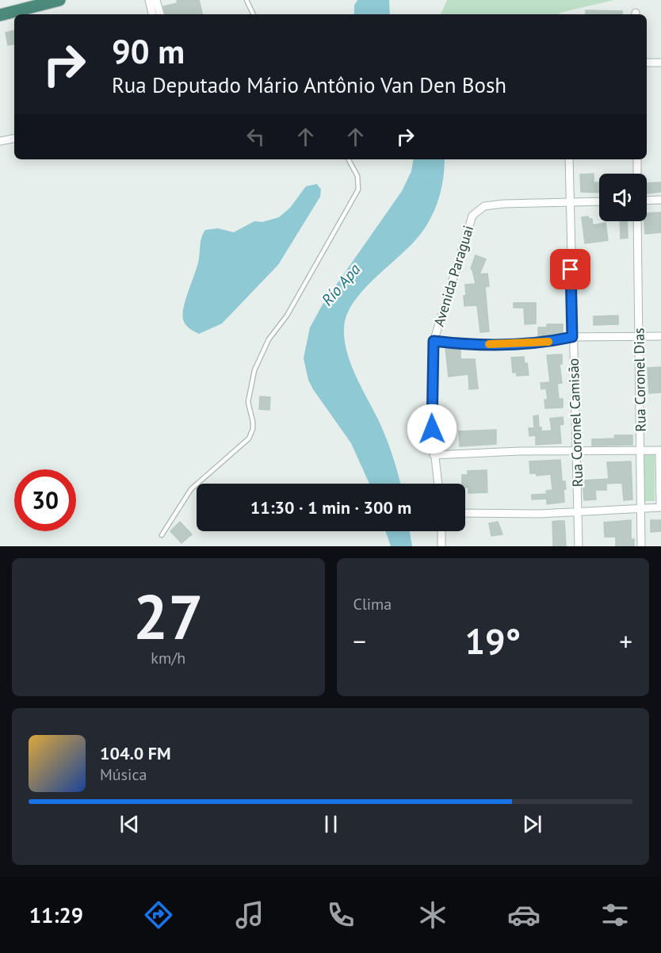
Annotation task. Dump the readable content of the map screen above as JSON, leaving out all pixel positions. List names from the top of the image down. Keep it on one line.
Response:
{"streets":{"street":["Avenida Paraguai","Rua Coronel Dias","Rua Coronel Camisão"]},"crossings":[["Avenida Paraguai","Rua Coronel Camisão"]],"water":["Río Apa"],"page":{"turn":["90 m","Rua Deputado Mário Antônio Van Den Bosh"],"limit":"30","trip":"11:30 · 1 min · 300 m","tile":[["27","km/h"],"Clima"],"heat":["−","19°","+"],"song":["104.0 FM","Música"],"tabs":"11:29"}}
